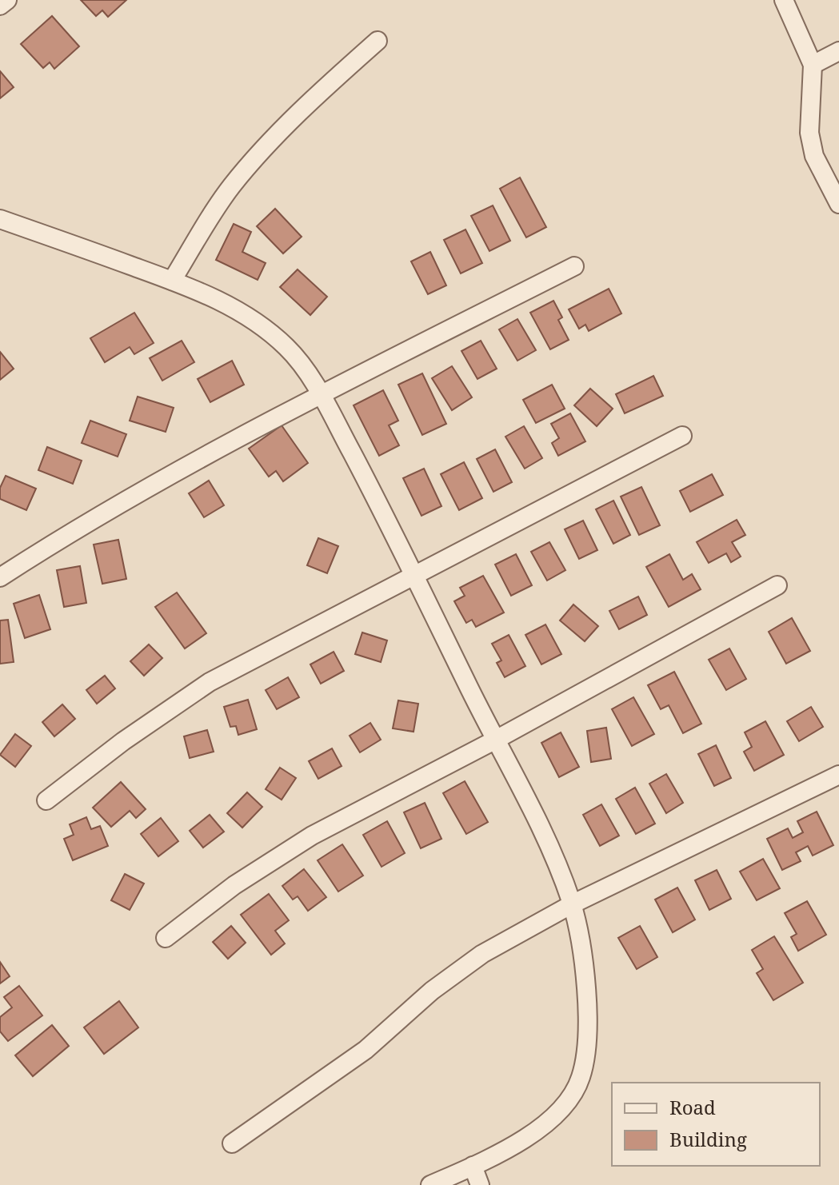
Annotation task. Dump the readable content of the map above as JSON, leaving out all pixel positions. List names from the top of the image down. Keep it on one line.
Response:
{"legend":["Road","Building"]}
